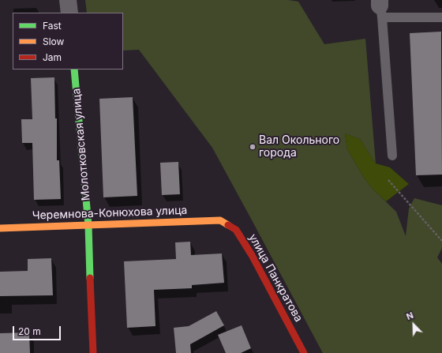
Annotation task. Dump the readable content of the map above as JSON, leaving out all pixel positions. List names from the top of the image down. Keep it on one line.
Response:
{"streets":{"street":["Молотковская улица","Черемнова-Конюхова улица","улица Панкратова"]},"crossings":[["Молотковская улица","Черемнова-Конюхова улица"],["Черемнова-Конюхова улица","улица Панкратова"]],"places":["Вал Окольного города"],"legend":["Fast","Slow","Jam"],"scale_bar":"20 m","north":"top left"}
